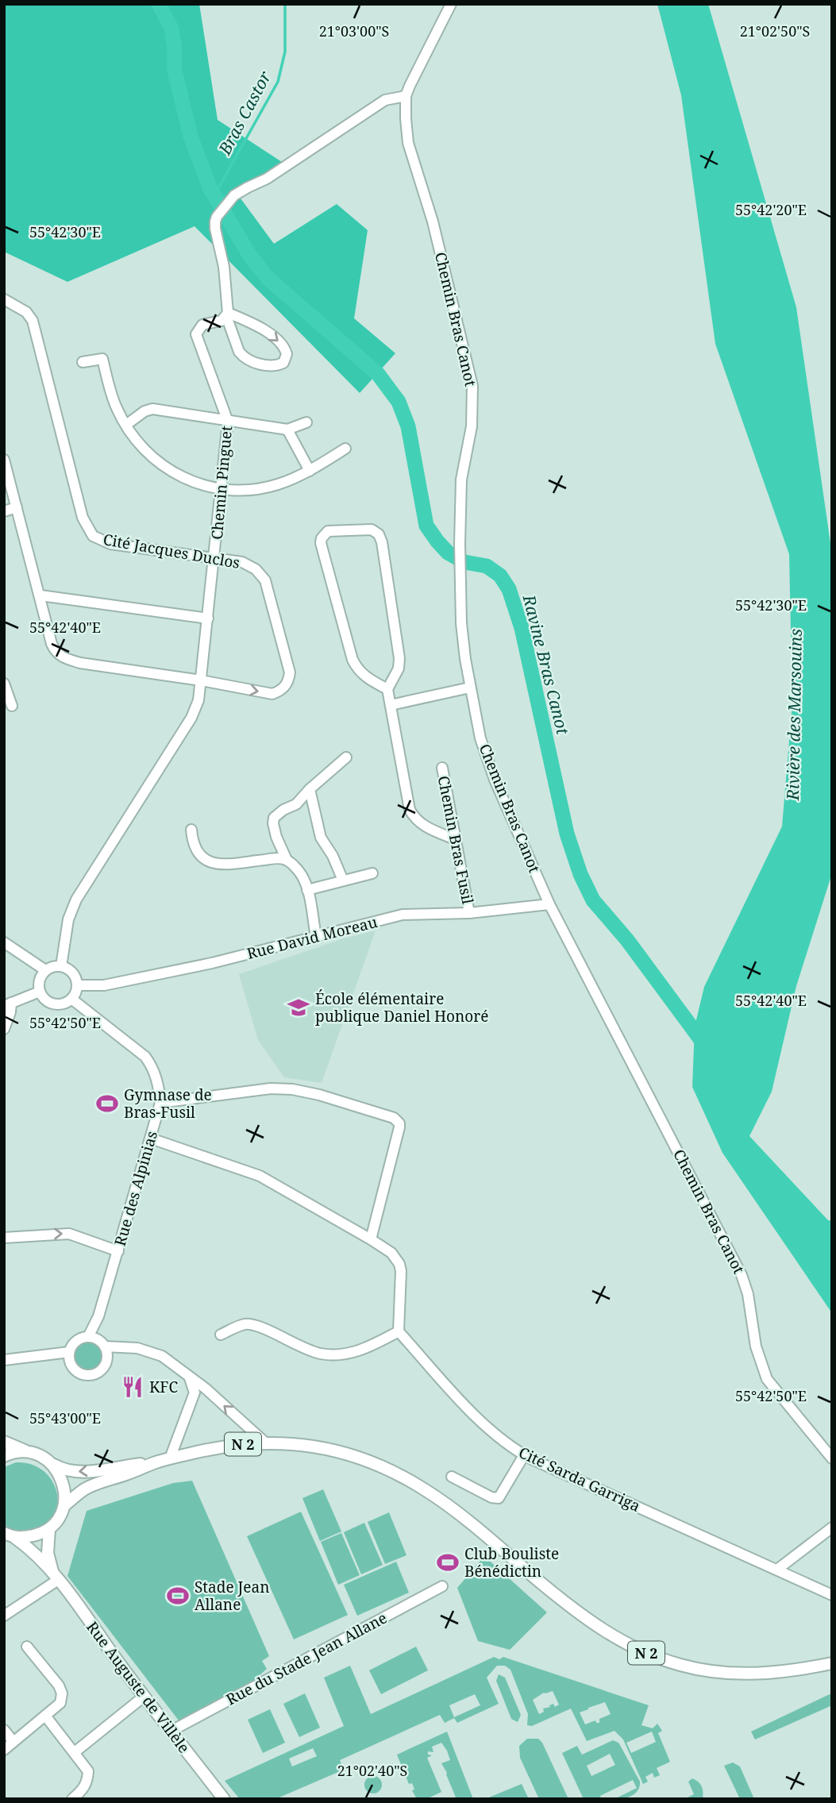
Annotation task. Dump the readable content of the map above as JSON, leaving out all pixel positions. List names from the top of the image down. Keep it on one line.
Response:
{"streets":{"main road":["N 2","Rue Auguste de Villèle"],"street":["Chemin Bras Canot","Chemin Pinguet","Cité Jacques Duclos","Chemin Bras Fusil","Rue David Moreau","Rue des Alpinias","Cité Sarda Garriga","Rue du Stade Jean Allane"]},"crossings":[["Chemin Bras Canot","Rue David Moreau"],["Chemin Pinguet","Cité Jacques Duclos"],["Chemin Pinguet","Rue David Moreau"],["Chemin Pinguet","Rue des Alpinias"],["Chemin Bras Fusil","Rue David Moreau"],["Rue David Moreau","Rue des Alpinias"],["N 2","Rue Auguste de Villèle"],["Rue du Stade Jean Allane","Rue Auguste de Villèle"]],"water":["Bras Castor","Ravine Bras Canot","Rivière des Marsouins"],"places":{"school or university":["École élémentaire publique Daniel Honoré"],"sports":["Gymnase de Bras-Fusil","Club Bouliste Bénédictin","Stade Jean Allane"],"restaurant":["KFC"]},"coordinates":["21°03'00\"S","21°02'50\"S","55°42'20\"E","55°42'30\"E","55°42'40\"E","55°42'50\"E","55°43'00\"E","21°02'40\"S"]}
